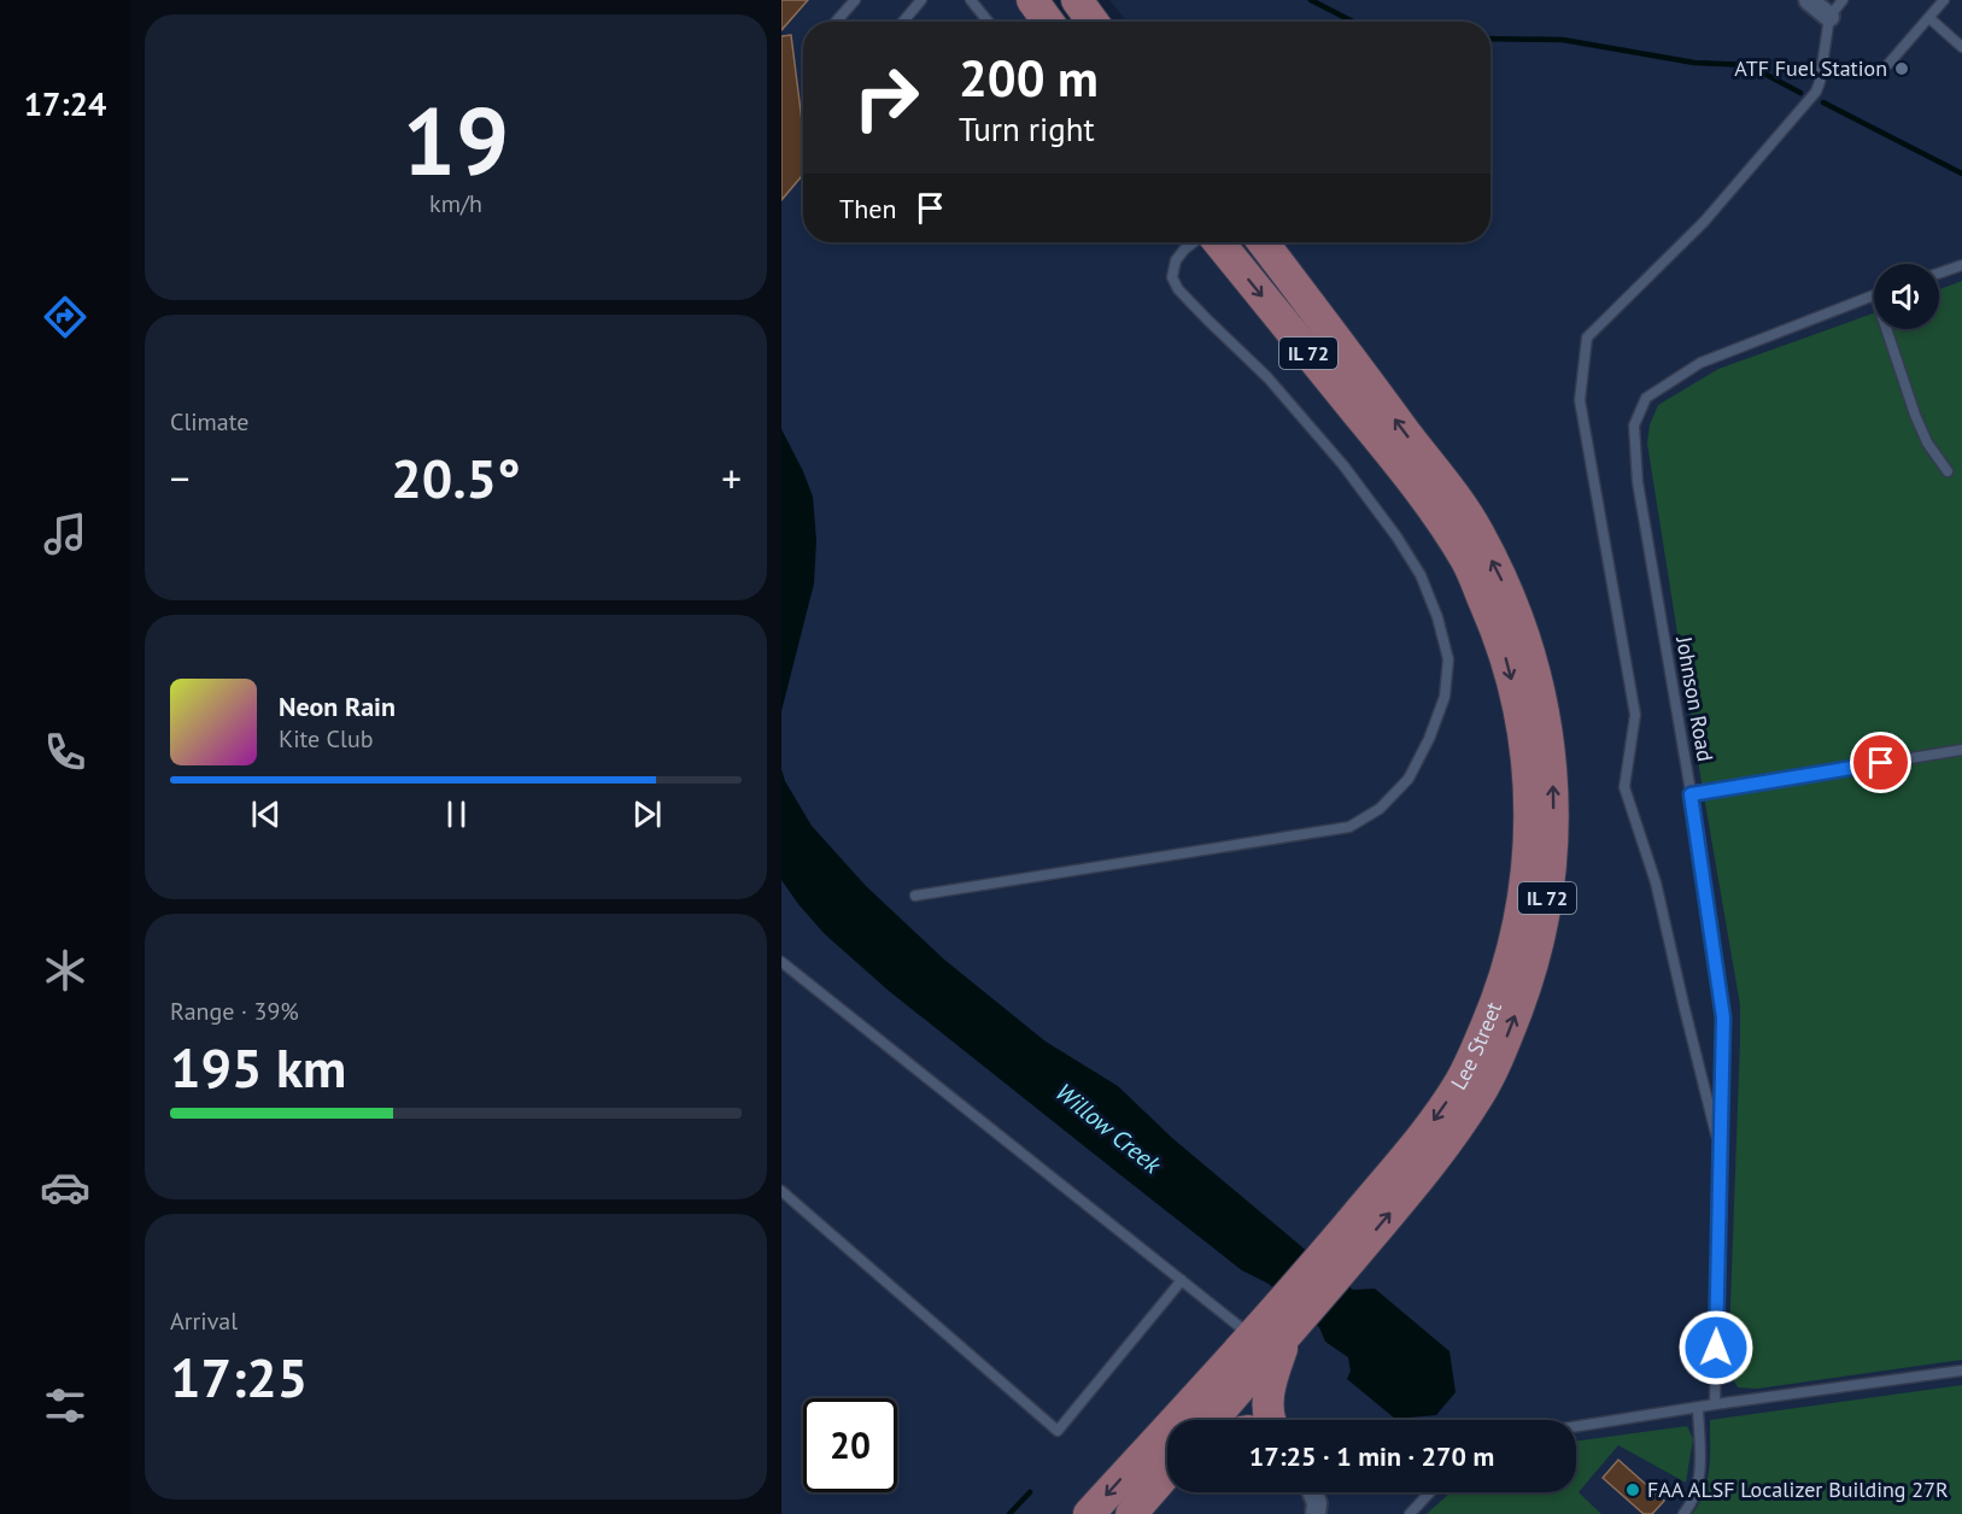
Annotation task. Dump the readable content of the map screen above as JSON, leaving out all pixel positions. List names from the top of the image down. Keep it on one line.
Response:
{"streets":{"main road":["IL 72","Lee Street"],"lane":["Johnson Road"]},"water":["Willow Creek"],"places":["ATF Fuel Station","FAA ALSF Localizer Building 27R"],"page":{"tabs":"17:24","tile":[["19","km/h"],"Climate",["Range · 39%","195 km"],["Arrival","17:25"]],"turn":["200 m","Turn right"],"then":"Then","heat":["−","20.5°","+"],"song":["Neon Rain","Kite Club"],"limit":"20","trip":"17:25 · 1 min · 270 m"}}
